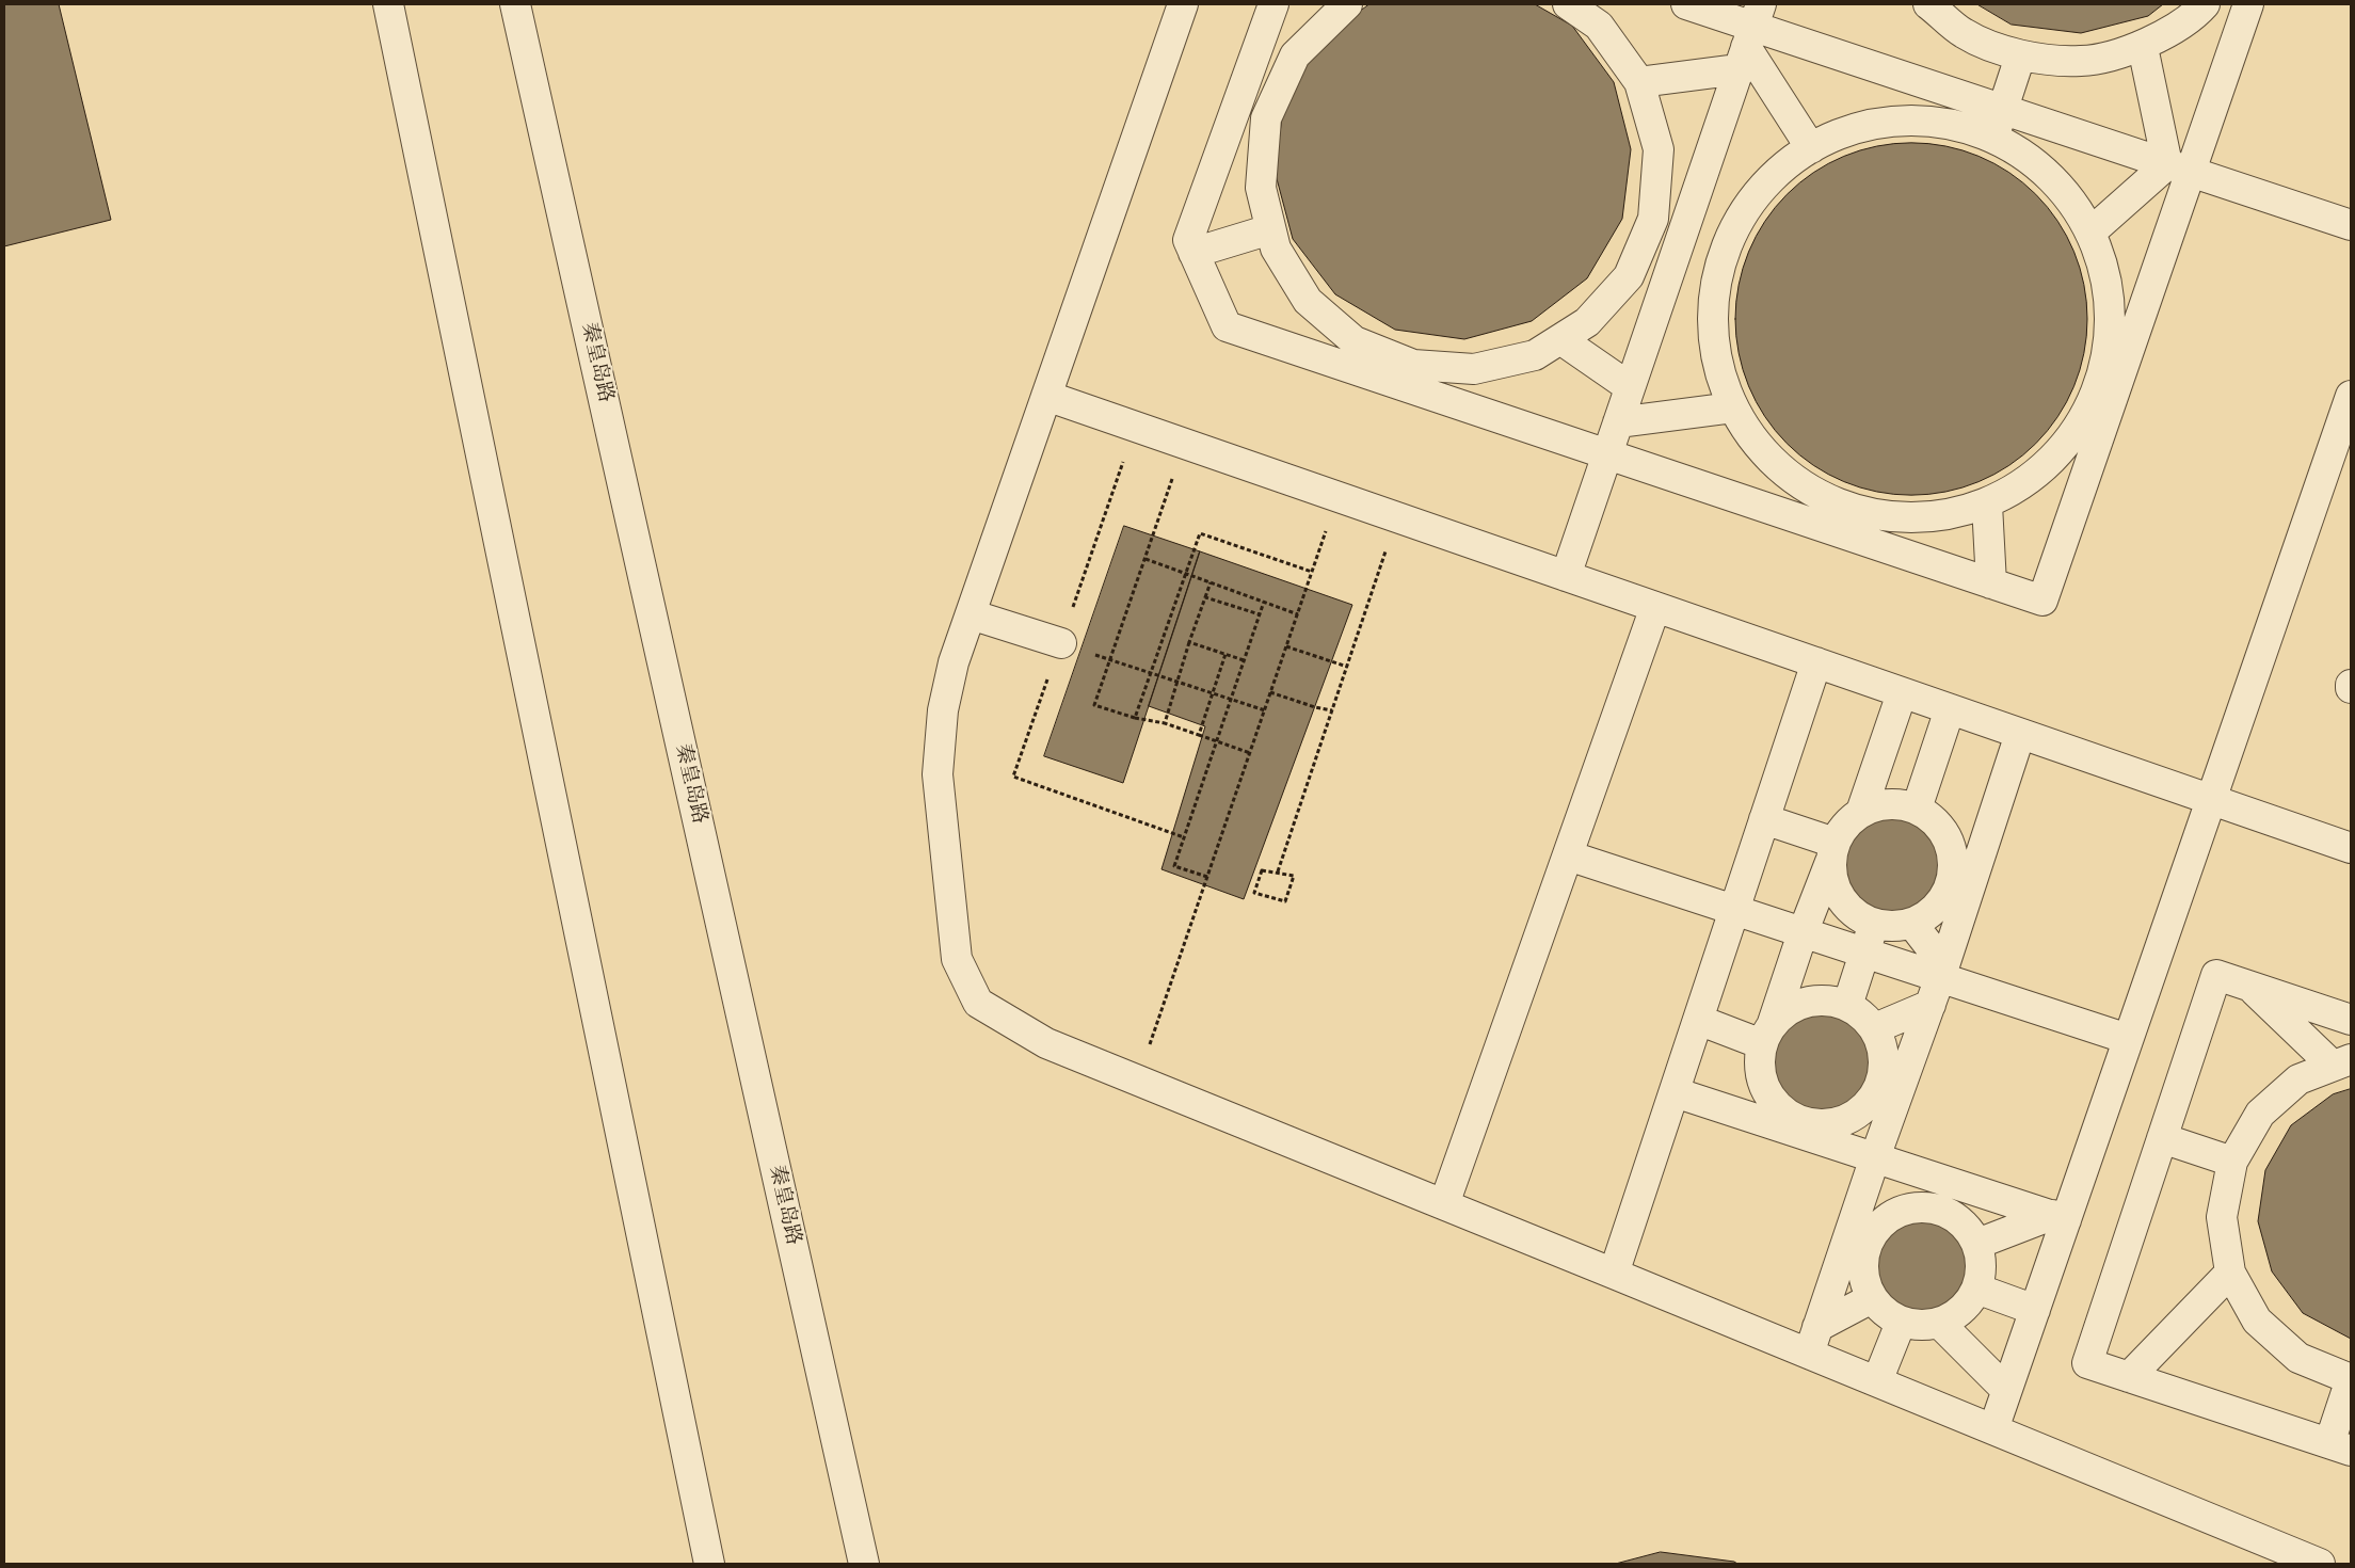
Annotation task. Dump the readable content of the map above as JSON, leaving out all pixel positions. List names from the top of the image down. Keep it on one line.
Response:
{"streets":{"street":["秦皇岛路"]}}
